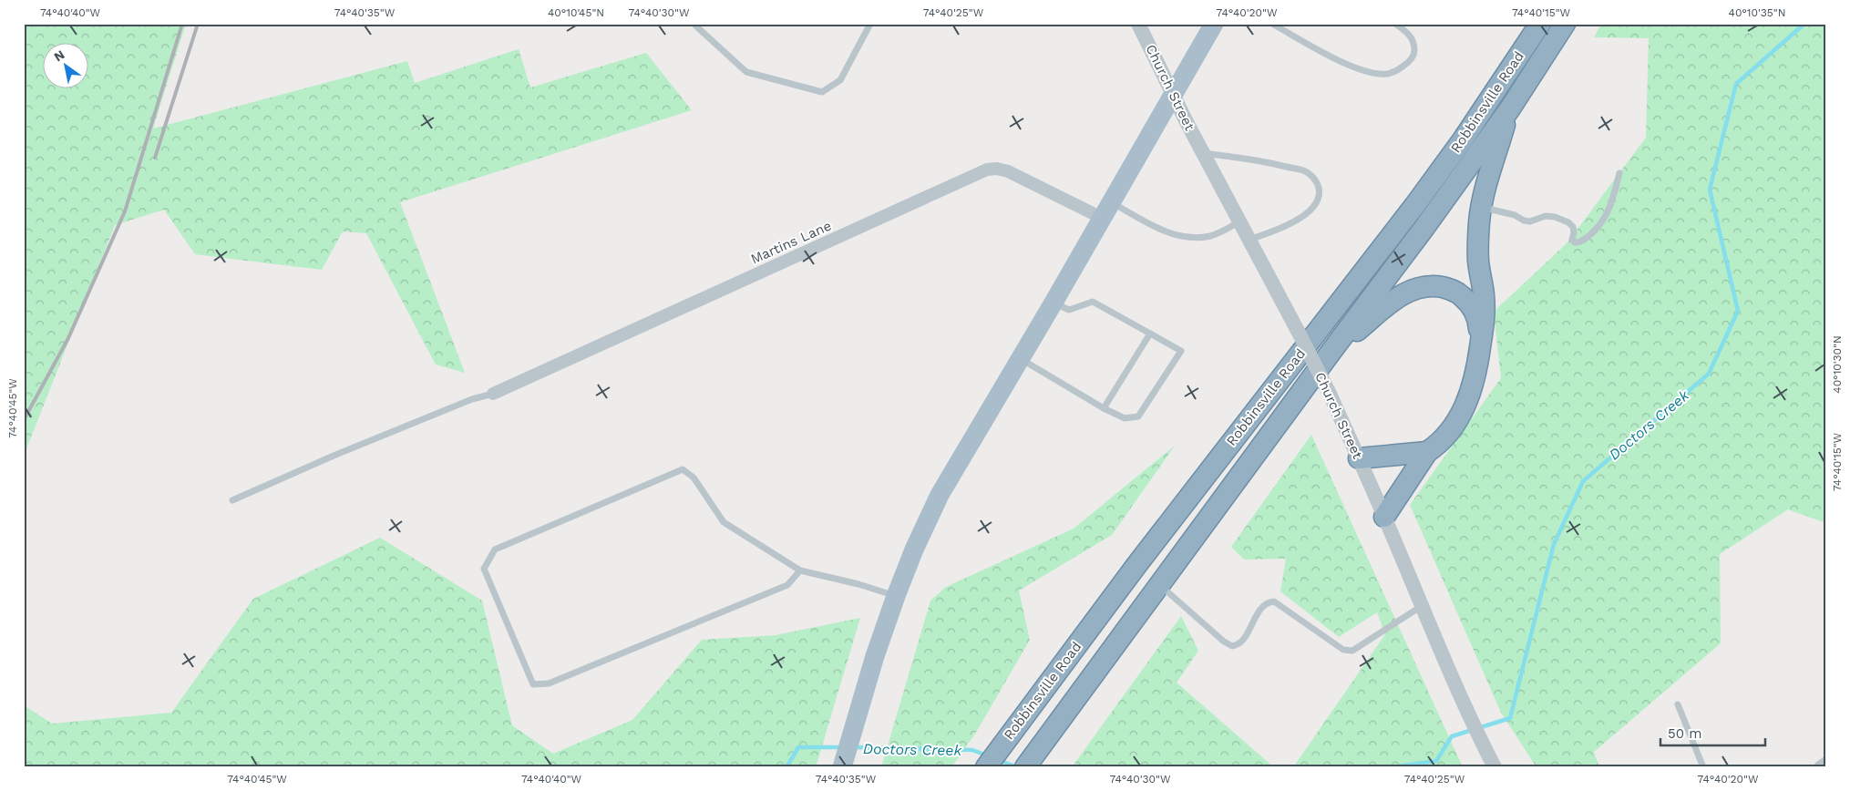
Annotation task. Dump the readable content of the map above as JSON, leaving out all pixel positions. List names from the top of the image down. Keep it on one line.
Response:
{"streets":{"highway":["Robbinsville Road"],"street":["Church Street","Martins Lane"]},"water":["Doctors Creek"],"scale_bar":"50 m","north":"top left","coordinates":["74°40'40\"W","74°40'35\"W","40°10'45\"N","74°40'30\"W","74°40'25\"W","74°40'20\"W","74°40'15\"W","40°10'35\"N","40°10'30\"N","74°40'45\"W"]}
